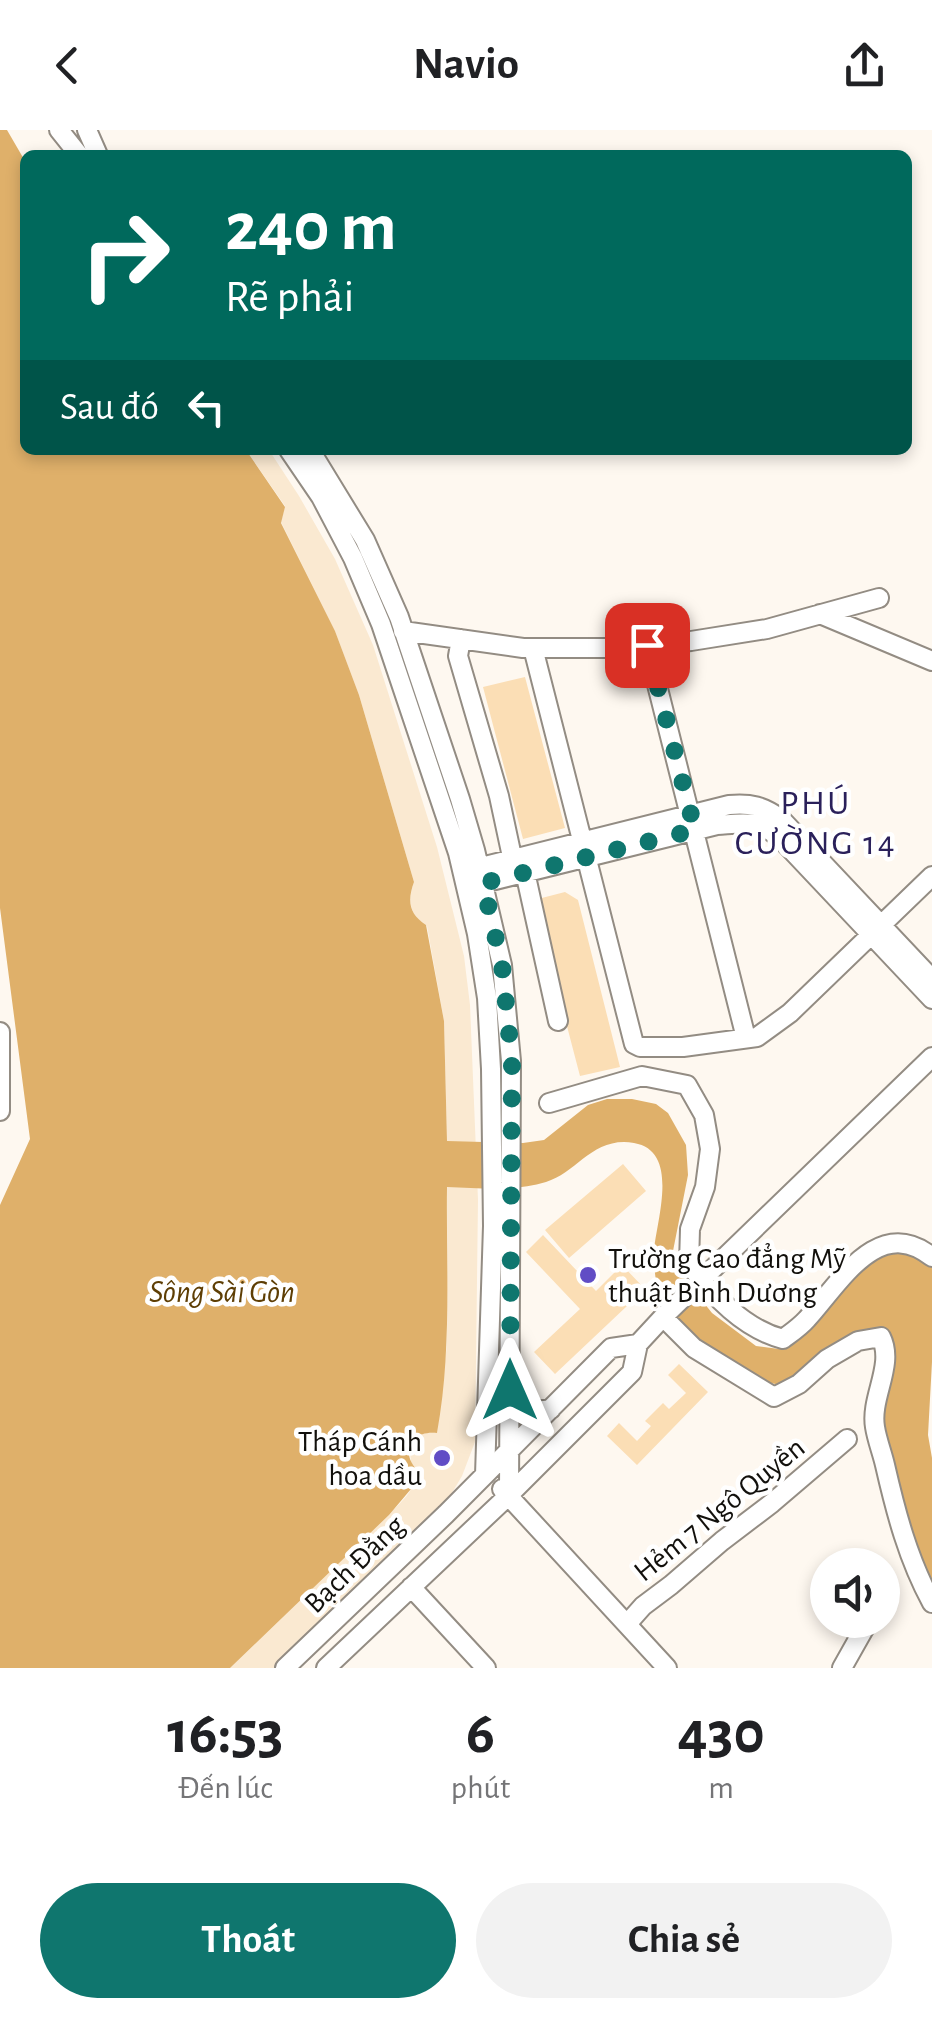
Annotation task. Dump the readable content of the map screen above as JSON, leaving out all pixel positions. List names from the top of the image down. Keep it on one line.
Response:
{"streets":{"street":["Hẻm 7 Ngô Quyền","Bạch Đằng"]},"districts":["PHÚ CƯỜNG 14"],"water":["Sông Sài Gòn"],"places":["Trường Cao đẳng Mỹ thuật Bình Dương","Tháp Cánh hoa dầu"],"page":{"header":"Navio","turn":["240 m","Rẽ phải"],"then":"Sau đó","eta":["16:53","Đến lúc","6","phút","430","m"],"buttons":["Thoát","Chia sẻ"]}}
